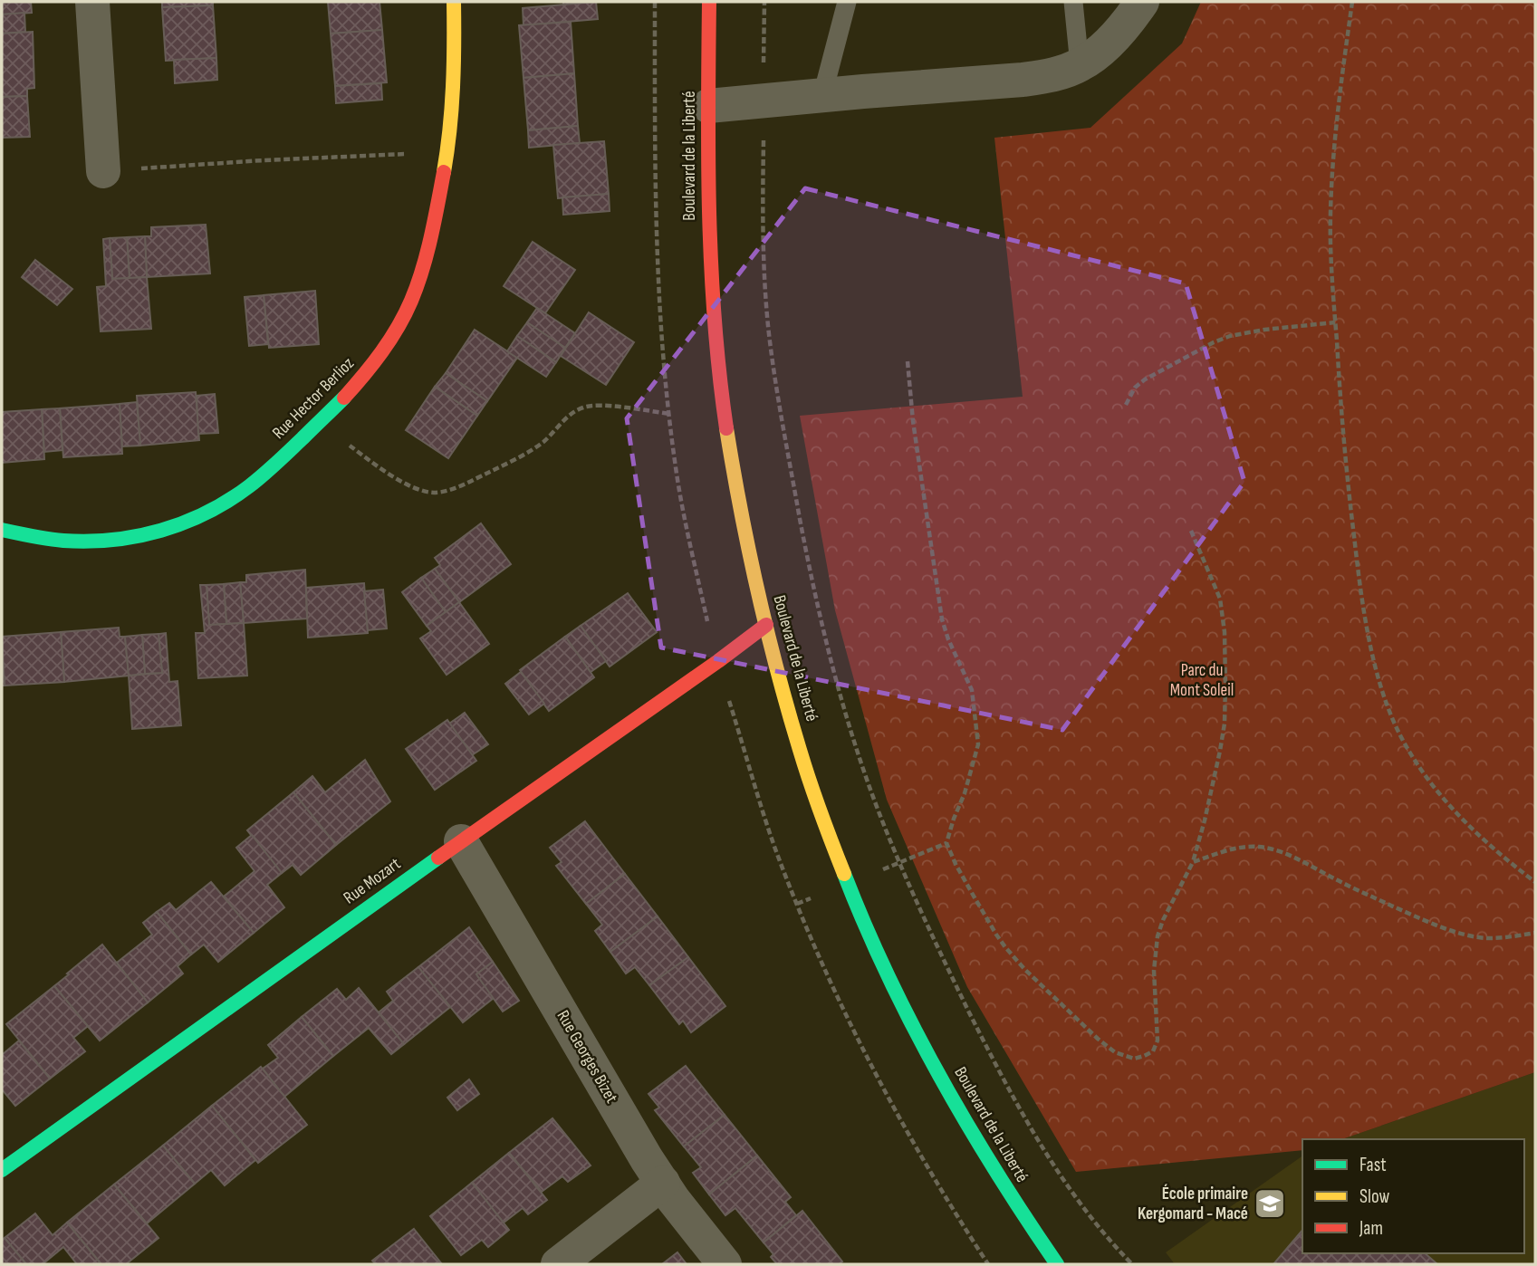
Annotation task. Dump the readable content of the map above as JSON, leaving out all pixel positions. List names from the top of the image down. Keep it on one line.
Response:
{"streets":{"street":["Boulevard de la Liberté","Rue Hector Berlioz","Rue Mozart","Rue Georges Bizet"]},"crossings":[["Boulevard de la Liberté","Rue Mozart"],["Rue Mozart","Rue Georges Bizet"]],"parks":["Parc du Mont Soleil"],"places":{"school or university":["École primaire Kergomard - Macé"]},"legend":["Fast","Slow","Jam"]}
